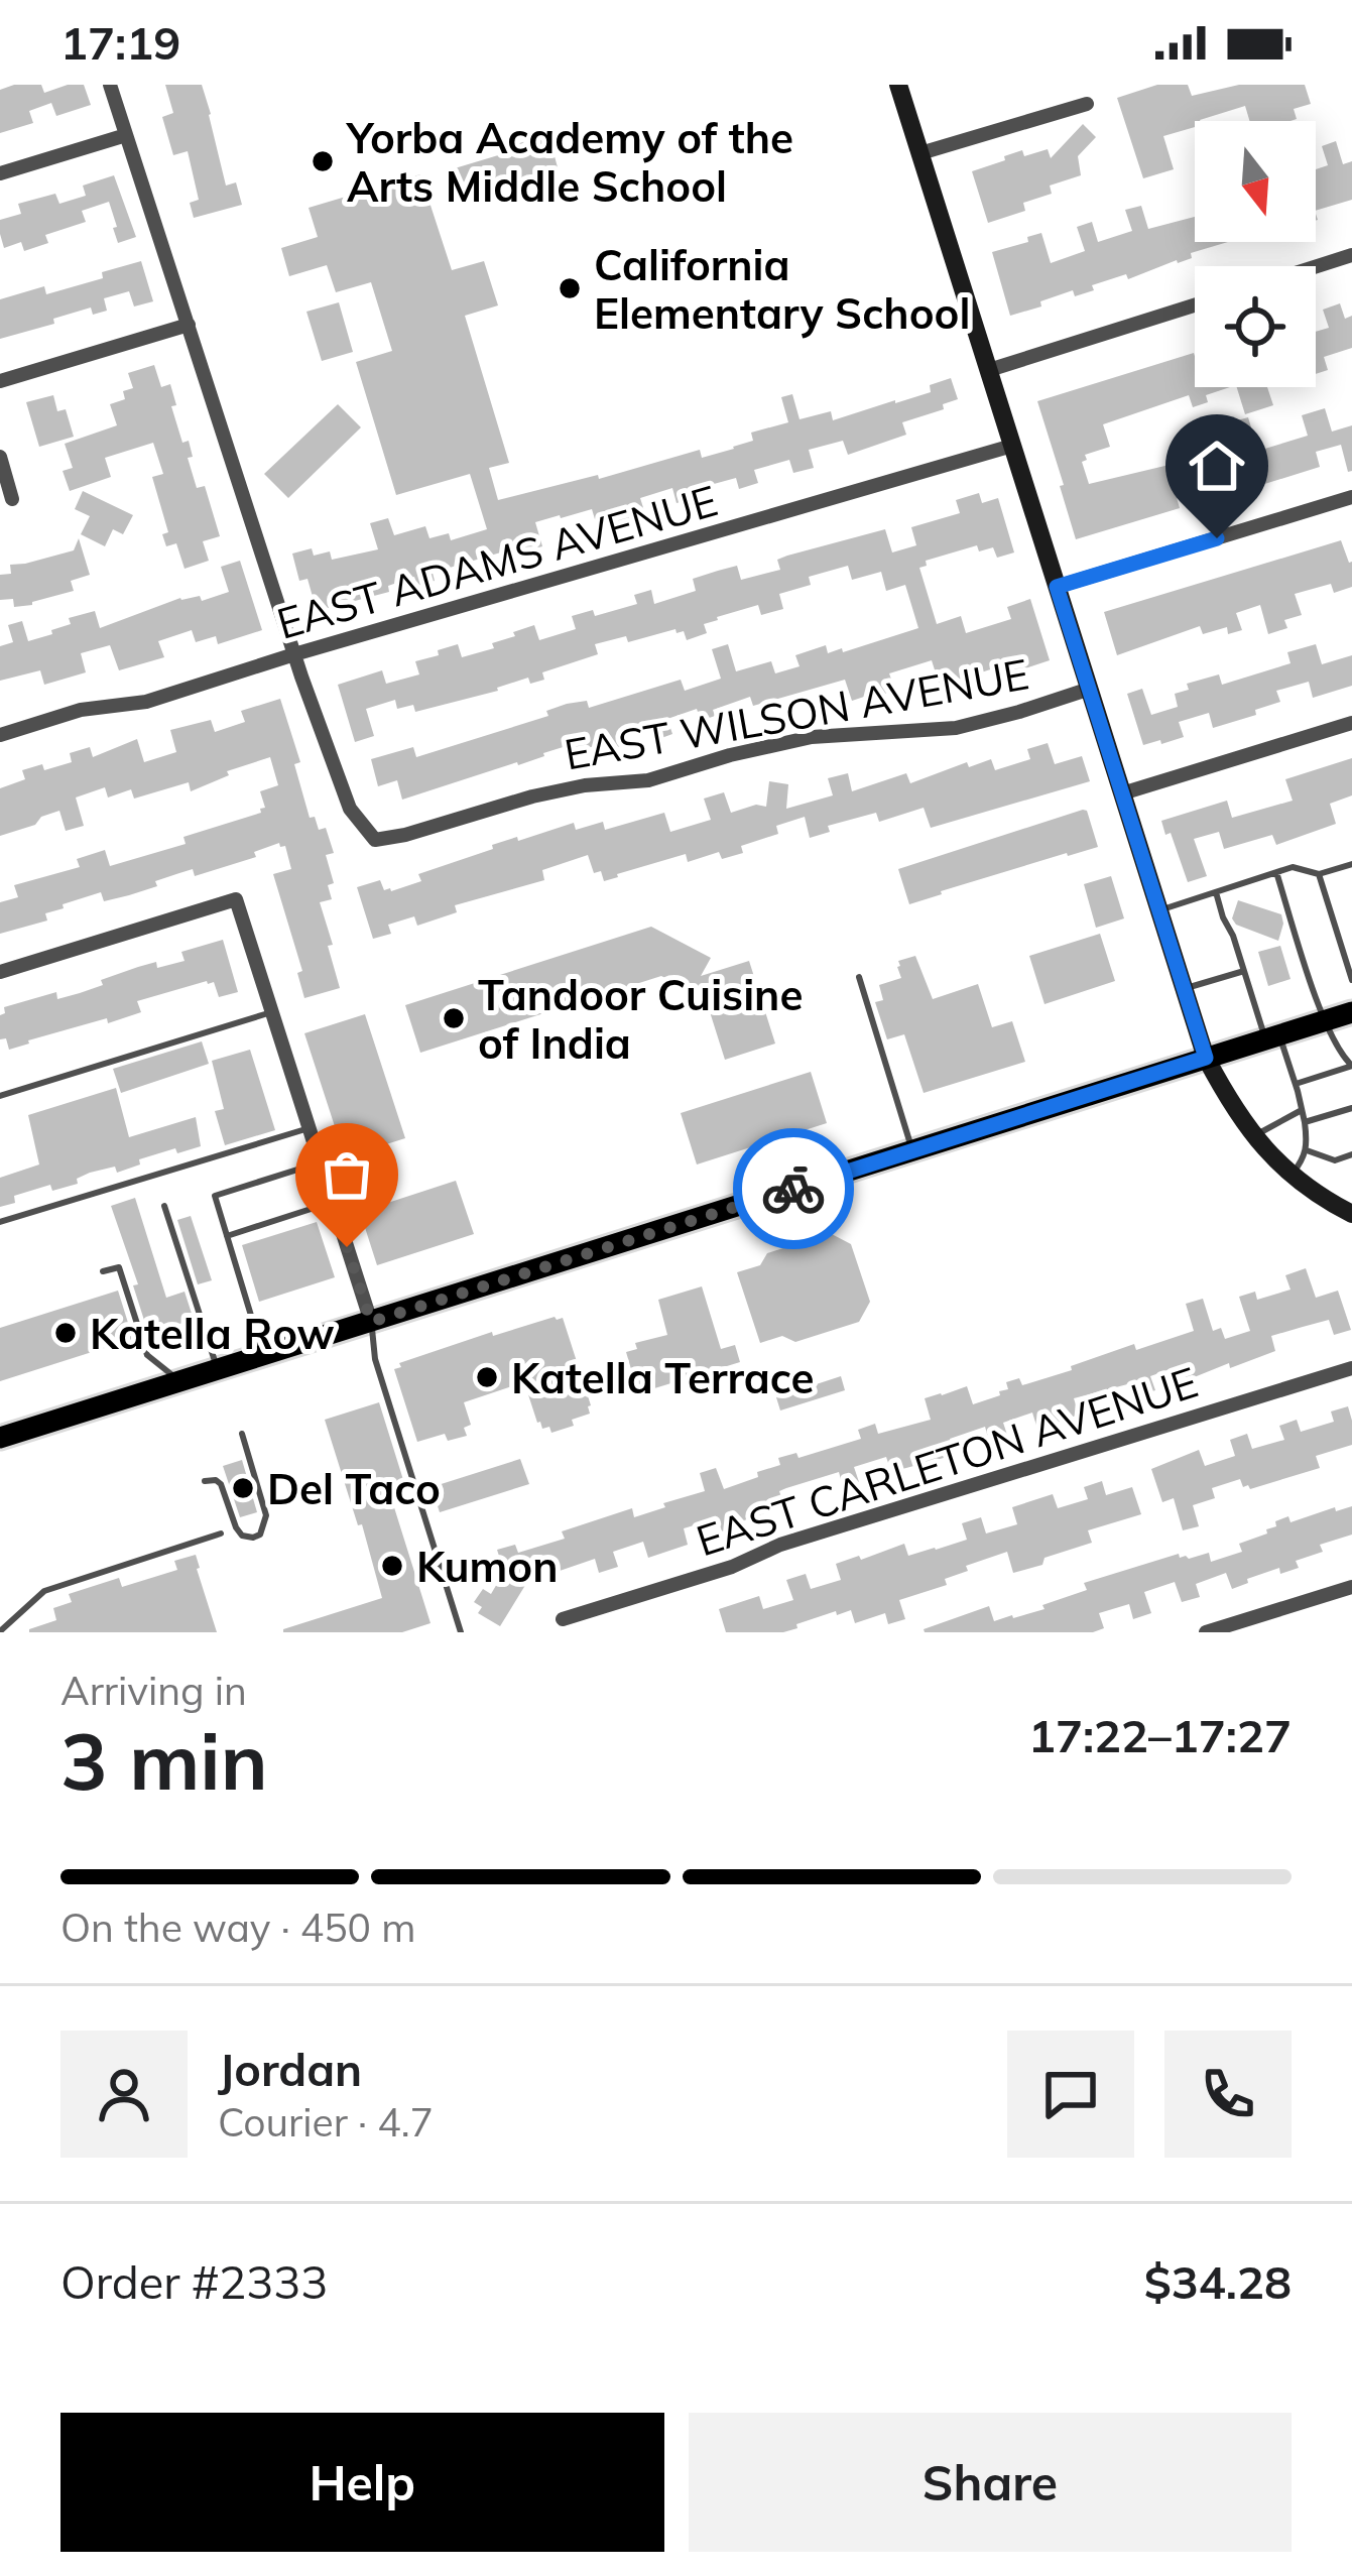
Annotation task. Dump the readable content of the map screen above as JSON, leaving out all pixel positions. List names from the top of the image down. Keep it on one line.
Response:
{"streets":{"street":["EAST ADAMS AVENUE","EAST WILSON AVENUE","EAST CARLETON AVENUE"]},"crossings":[["EAST ADAMS AVENUE","EAST WILSON AVENUE"]],"places":["Yorba Academy of the Arts Middle School","California Elementary School","Tandoor Cuisine of India","Katella Row","Katella Terrace","Del Taco","Kumon"],"north":"bottom","page":{"status":"17:19","heading":["3 min","Arriving in","17:22–17:27"],"panel":["Jordan","Courier · 4.7","Order #2333","$34.28"],"bar":"On the way · 450 m","buttons":["Help","Share"]}}
